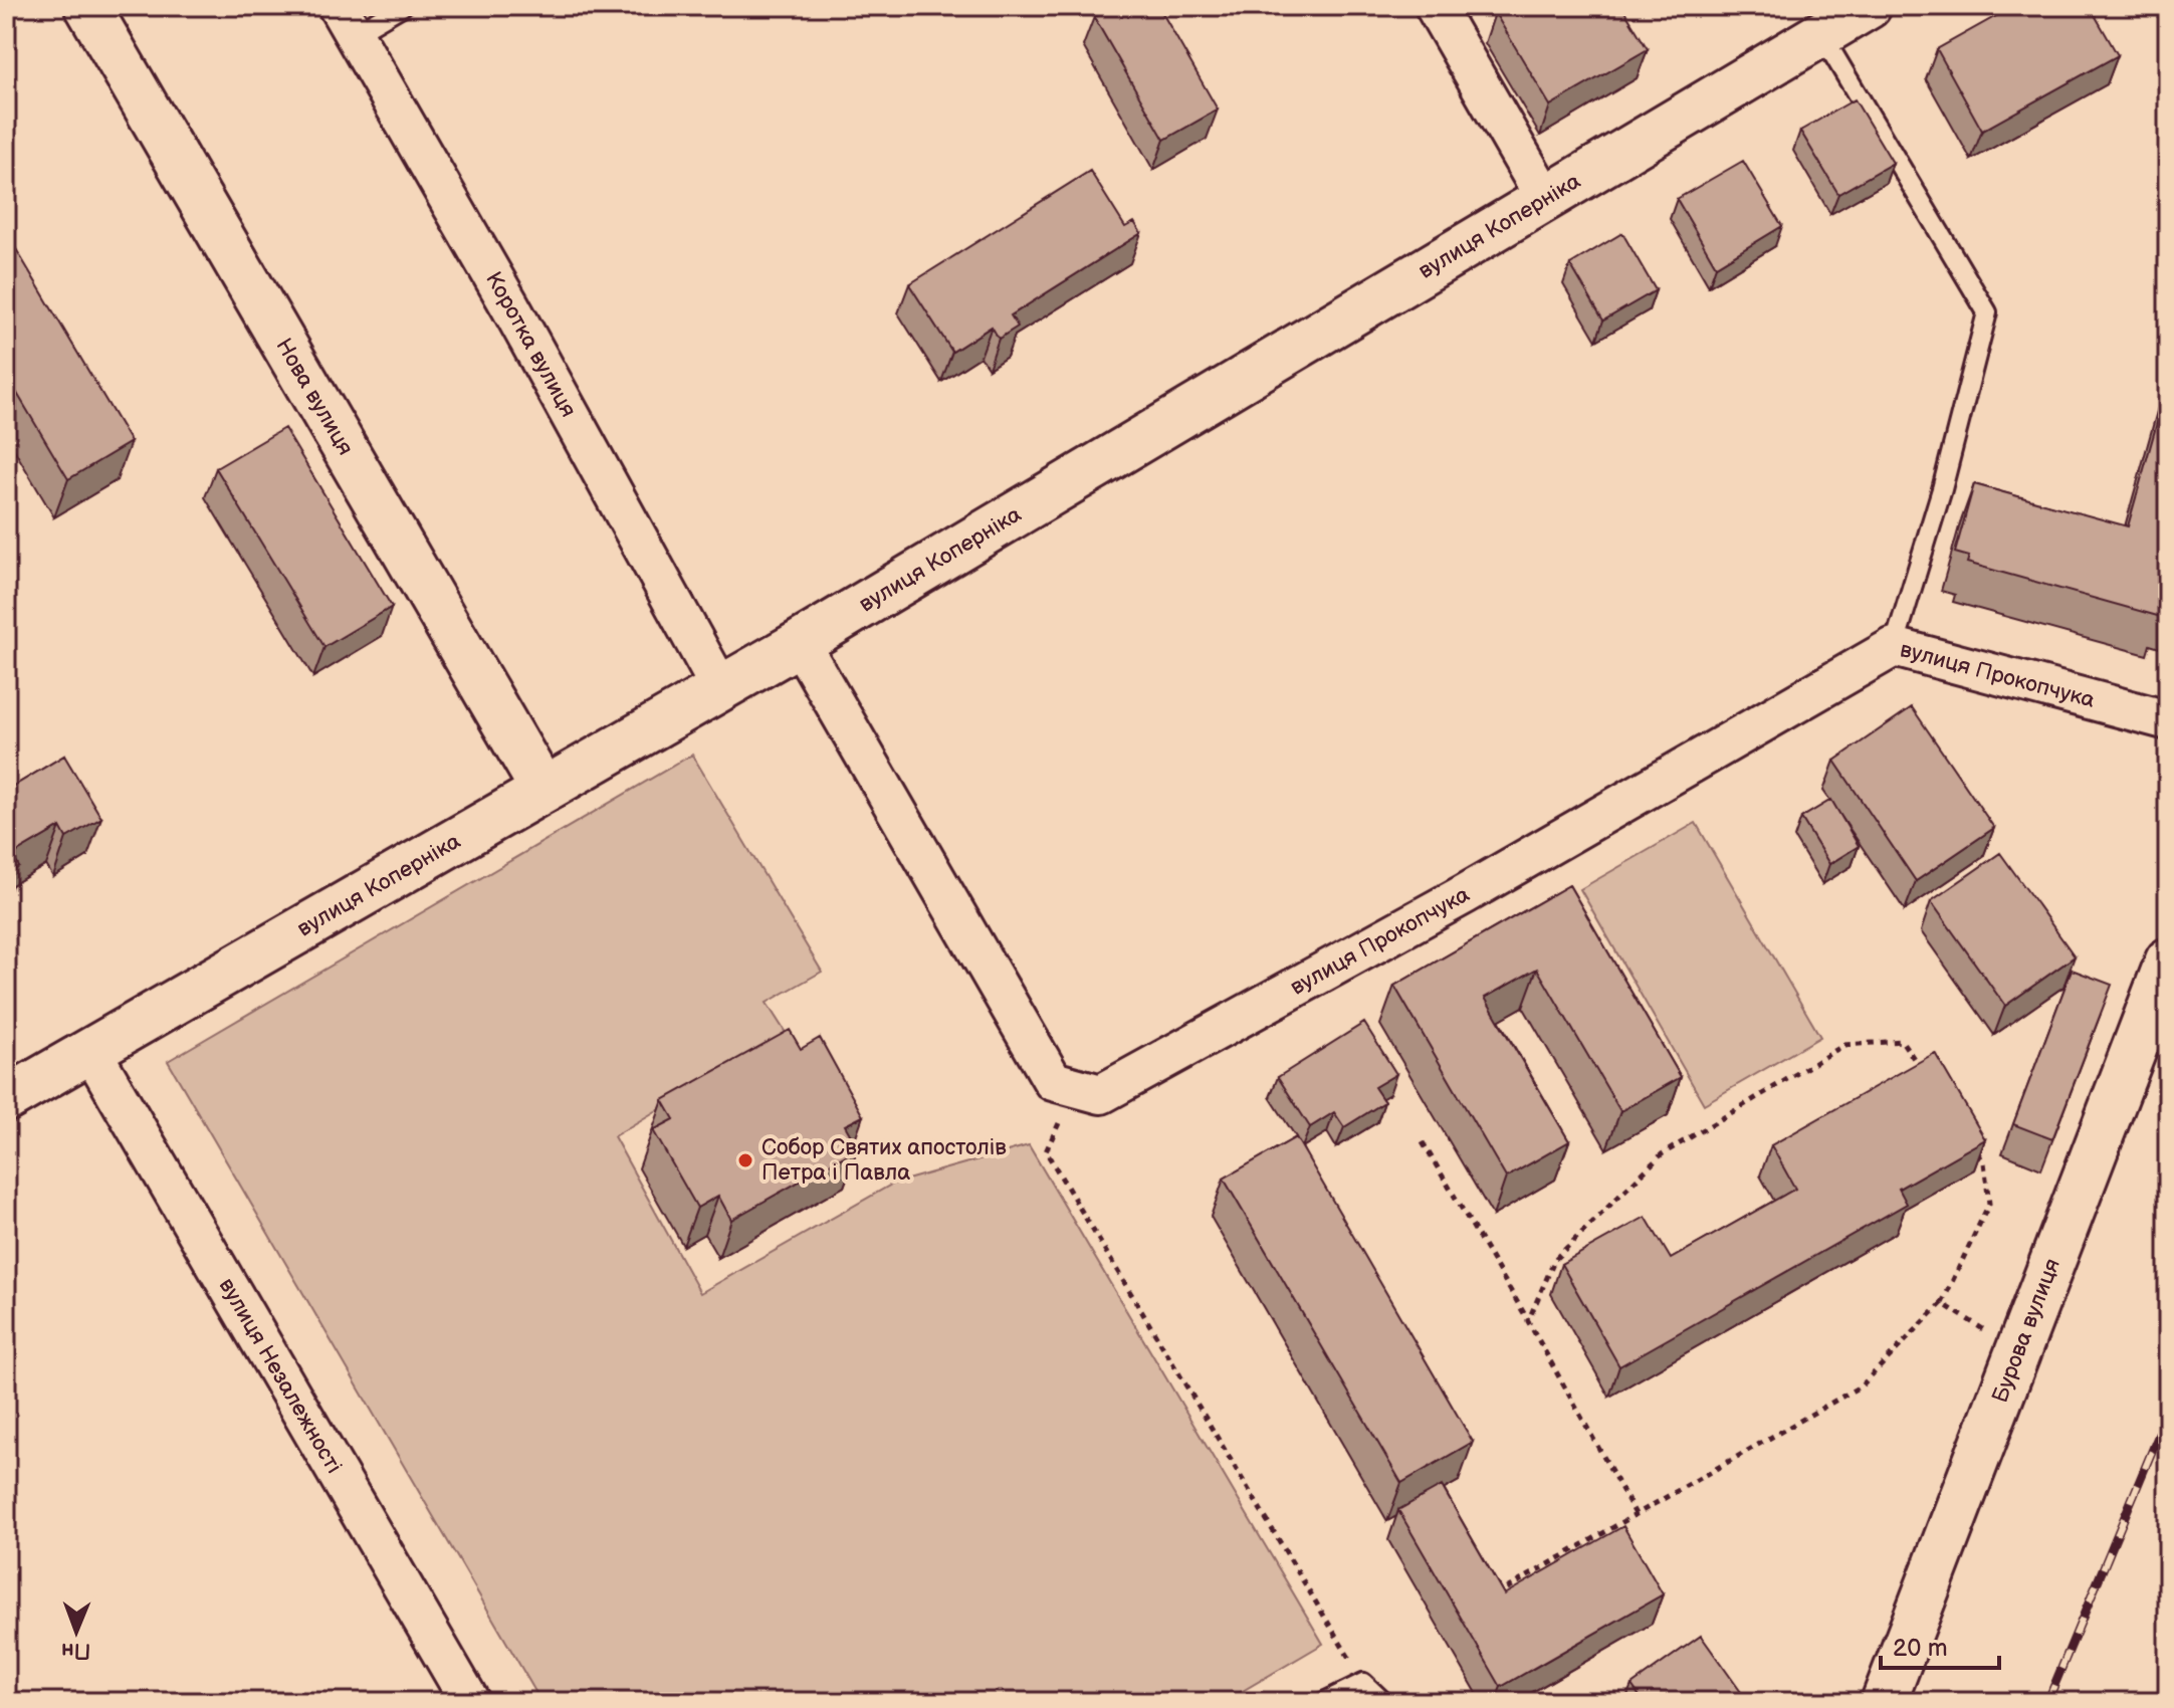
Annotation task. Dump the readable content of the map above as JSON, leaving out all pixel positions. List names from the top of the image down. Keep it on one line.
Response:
{"streets":{"main road":["вулиця Коперніка","Нова вулиця","Бурова вулиця"],"street":["Коротка вулиця","вулиця Прокопчука","вулиця Незалежності"]},"crossings":[["вулиця Коперніка","Коротка вулиця"],["вулиця Коперніка","Нова вулиця"],["вулиця Коперніка","вулиця Незалежності"]],"places":["Собор Святих апостолів Петра і Павла"],"scale_bar":"20 m","north":"bottom"}
